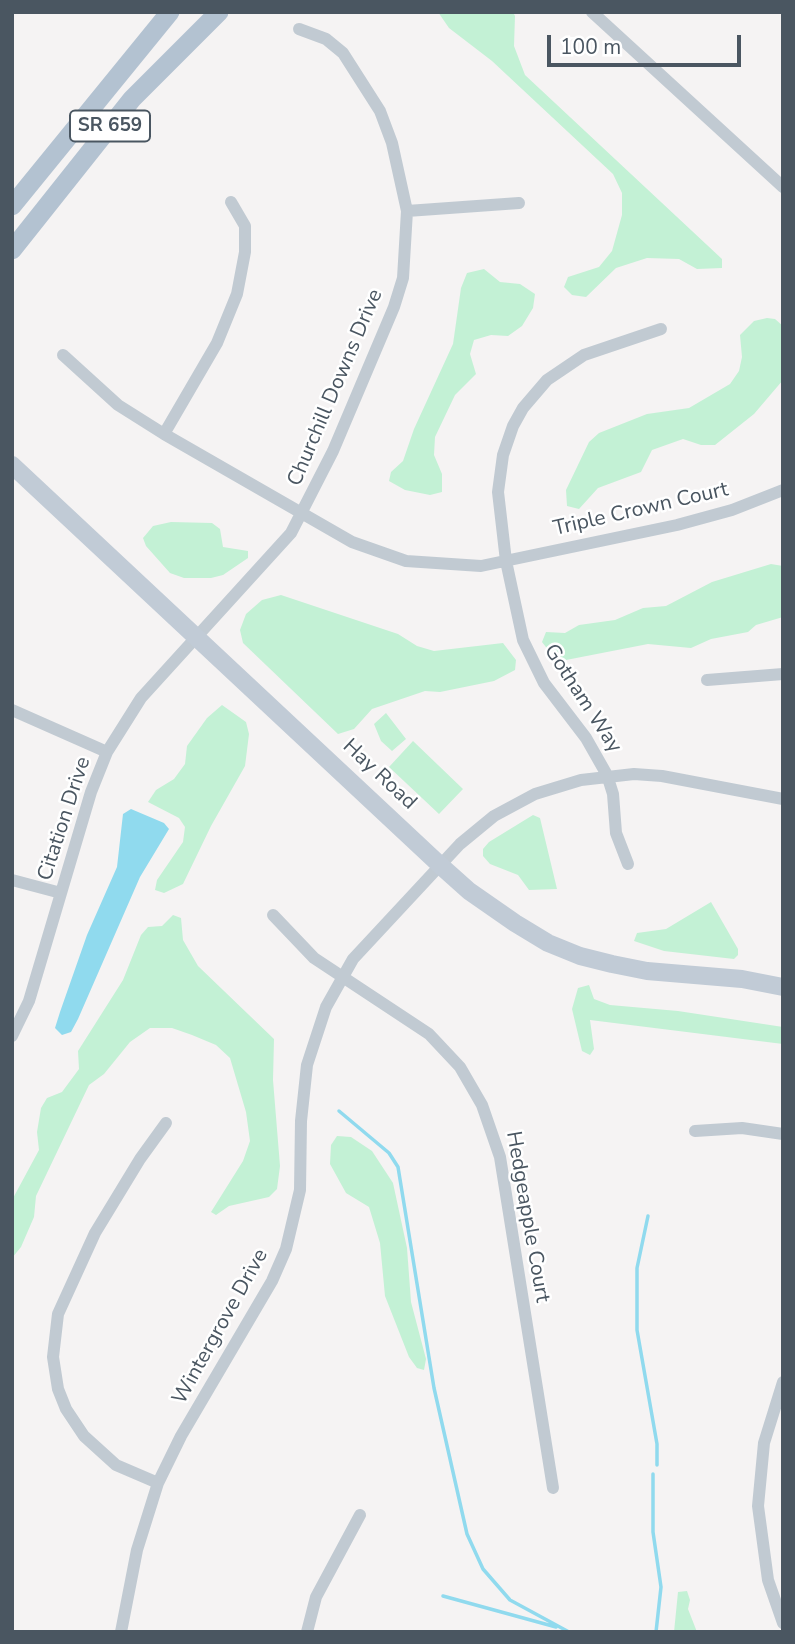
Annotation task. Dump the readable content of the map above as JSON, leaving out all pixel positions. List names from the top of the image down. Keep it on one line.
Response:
{"streets":{"main road":["SR 659"],"street":["Churchill Downs Drive","Triple Crown Court","Gotham Way","Hay Road","Citation Drive","Hedgeapple Court","Wintergrove Drive"]},"crossings":[["Churchill Downs Drive","Triple Crown Court"],["Churchill Downs Drive","Hay Road"],["Churchill Downs Drive","Citation Drive"],["Triple Crown Court","Gotham Way"],["Gotham Way","Wintergrove Drive"],["Hay Road","Citation Drive"],["Hay Road","Wintergrove Drive"],["Hedgeapple Court","Wintergrove Drive"]],"scale_bar":"100 m"}
